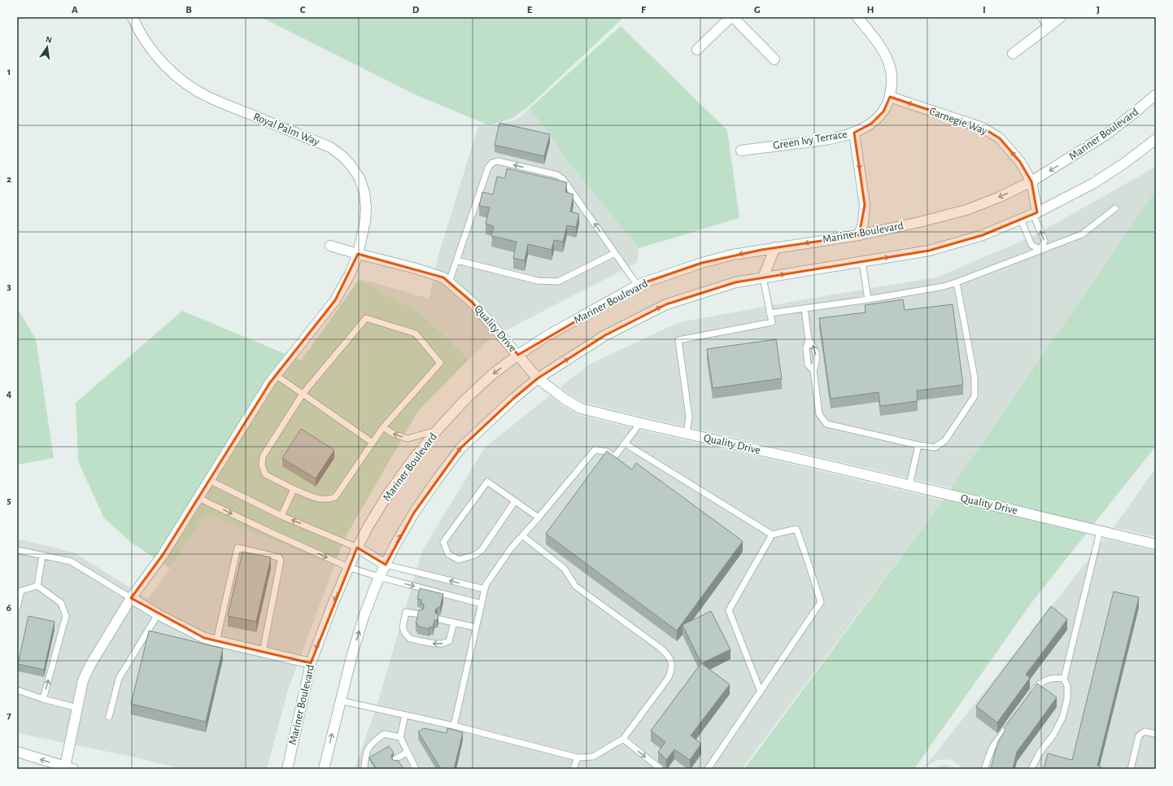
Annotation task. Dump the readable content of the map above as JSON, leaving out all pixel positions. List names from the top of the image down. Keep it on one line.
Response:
{"streets":{"street":["Carnegie Way","Royal Palm Way","Mariner Boulevard","Green Ivy Terrace","Quality Drive"]},"crossings":[["Carnegie Way","Mariner Boulevard"],["Carnegie Way","Green Ivy Terrace"],["Royal Palm Way","Quality Drive"],["Mariner Boulevard","Quality Drive"]],"one_way":["Carnegie Way"],"north":"top","grid":{"columns":["A","B","C","D","E","F","G","H","I","J"],"rows":["1","2","3","4","5","6","7"]}}
